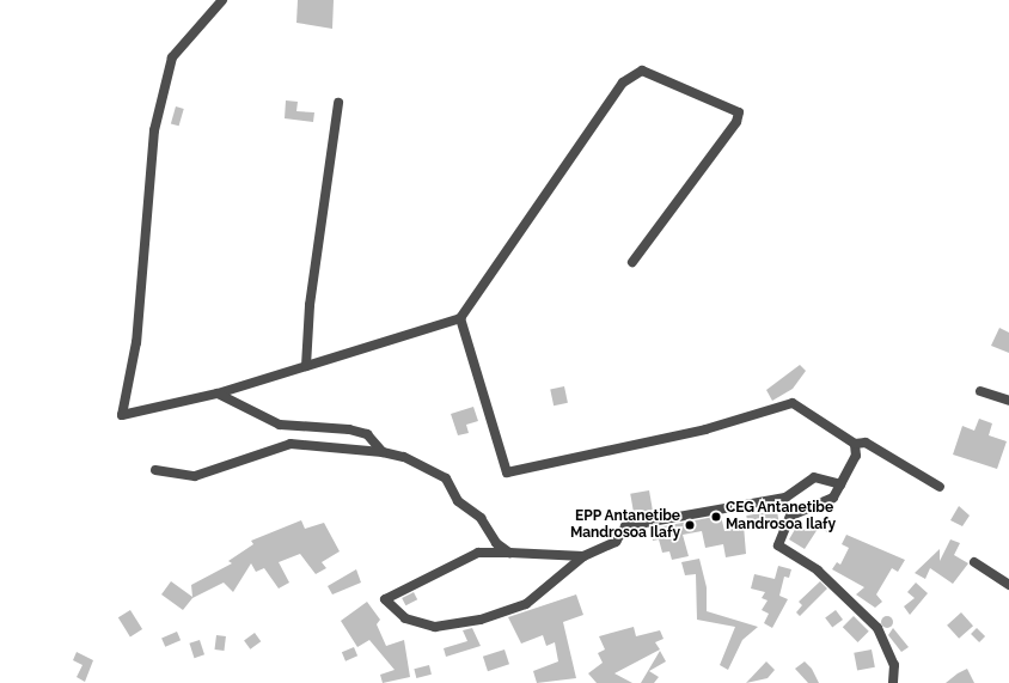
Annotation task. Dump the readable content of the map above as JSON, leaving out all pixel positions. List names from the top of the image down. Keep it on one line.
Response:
{"places":["CEG Antanetibe Mandrosoa Ilafy","EPP Antanetibe Mandrosoa Ilafy"]}
